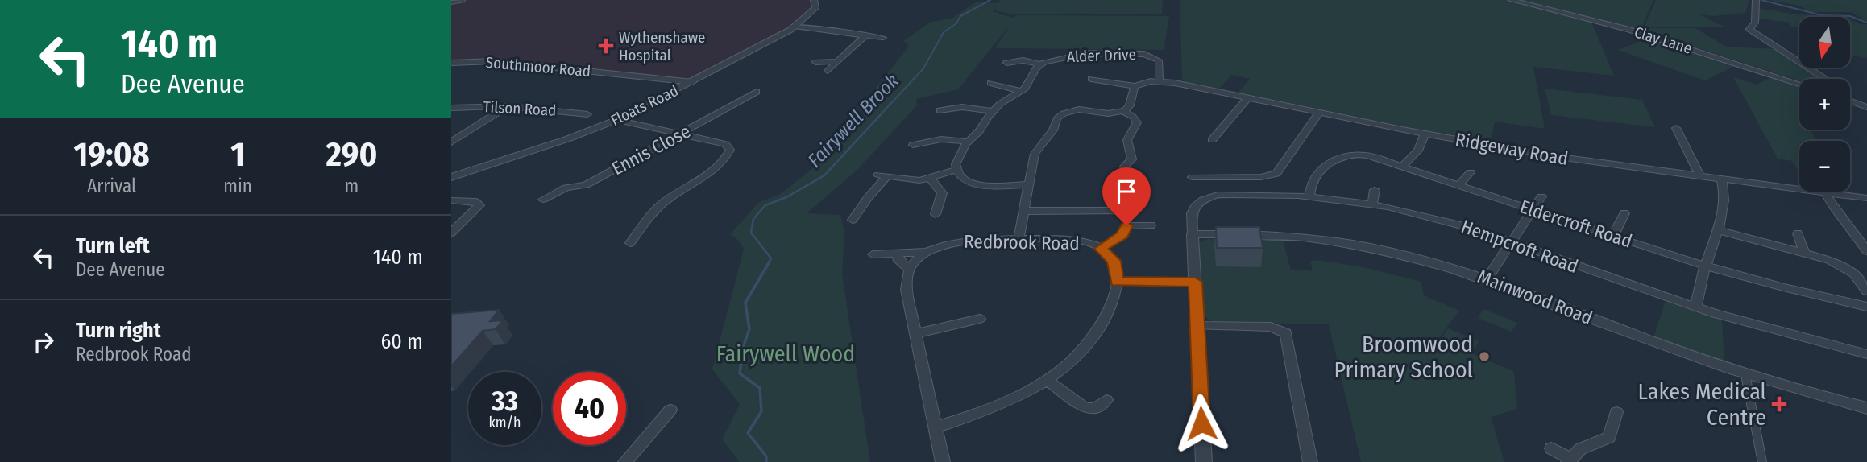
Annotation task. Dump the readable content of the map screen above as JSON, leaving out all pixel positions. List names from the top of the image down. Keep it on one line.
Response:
{"streets":{"street":["Clay Lane","Alder Drive","Southmoor Road","Floats Road","Tilson Road","Ridgeway Road","Ennis Close","Eldercroft Road","Redbrook Road","Hempcroft Road","Mainwood Road"]},"crossings":[["Alder Drive","Ridgeway Road"],["Southmoor Road","Floats Road"],["Eldercroft Road","Hempcroft Road"],["Hempcroft Road","Mainwood Road"]],"water":["Fairywell Brook"],"parks":["Fairywell Wood"],"places":{"health":["Wythenshawe Hospital","Lakes Medical Centre"],"other":["Broomwood Primary School"]},"north":"bottom","page":{"turn":["140 m","Dee Avenue"],"map_buttons":["+","−"],"eta":["19:08","Arrival","1","min","290","m"],"list":[{"name":"Turn left","note":"Dee Avenue","value":"140 m"},{"name":"Turn right","note":"Redbrook Road","value":"60 m"}],"speed":"33 km/h","limit":"40"}}
